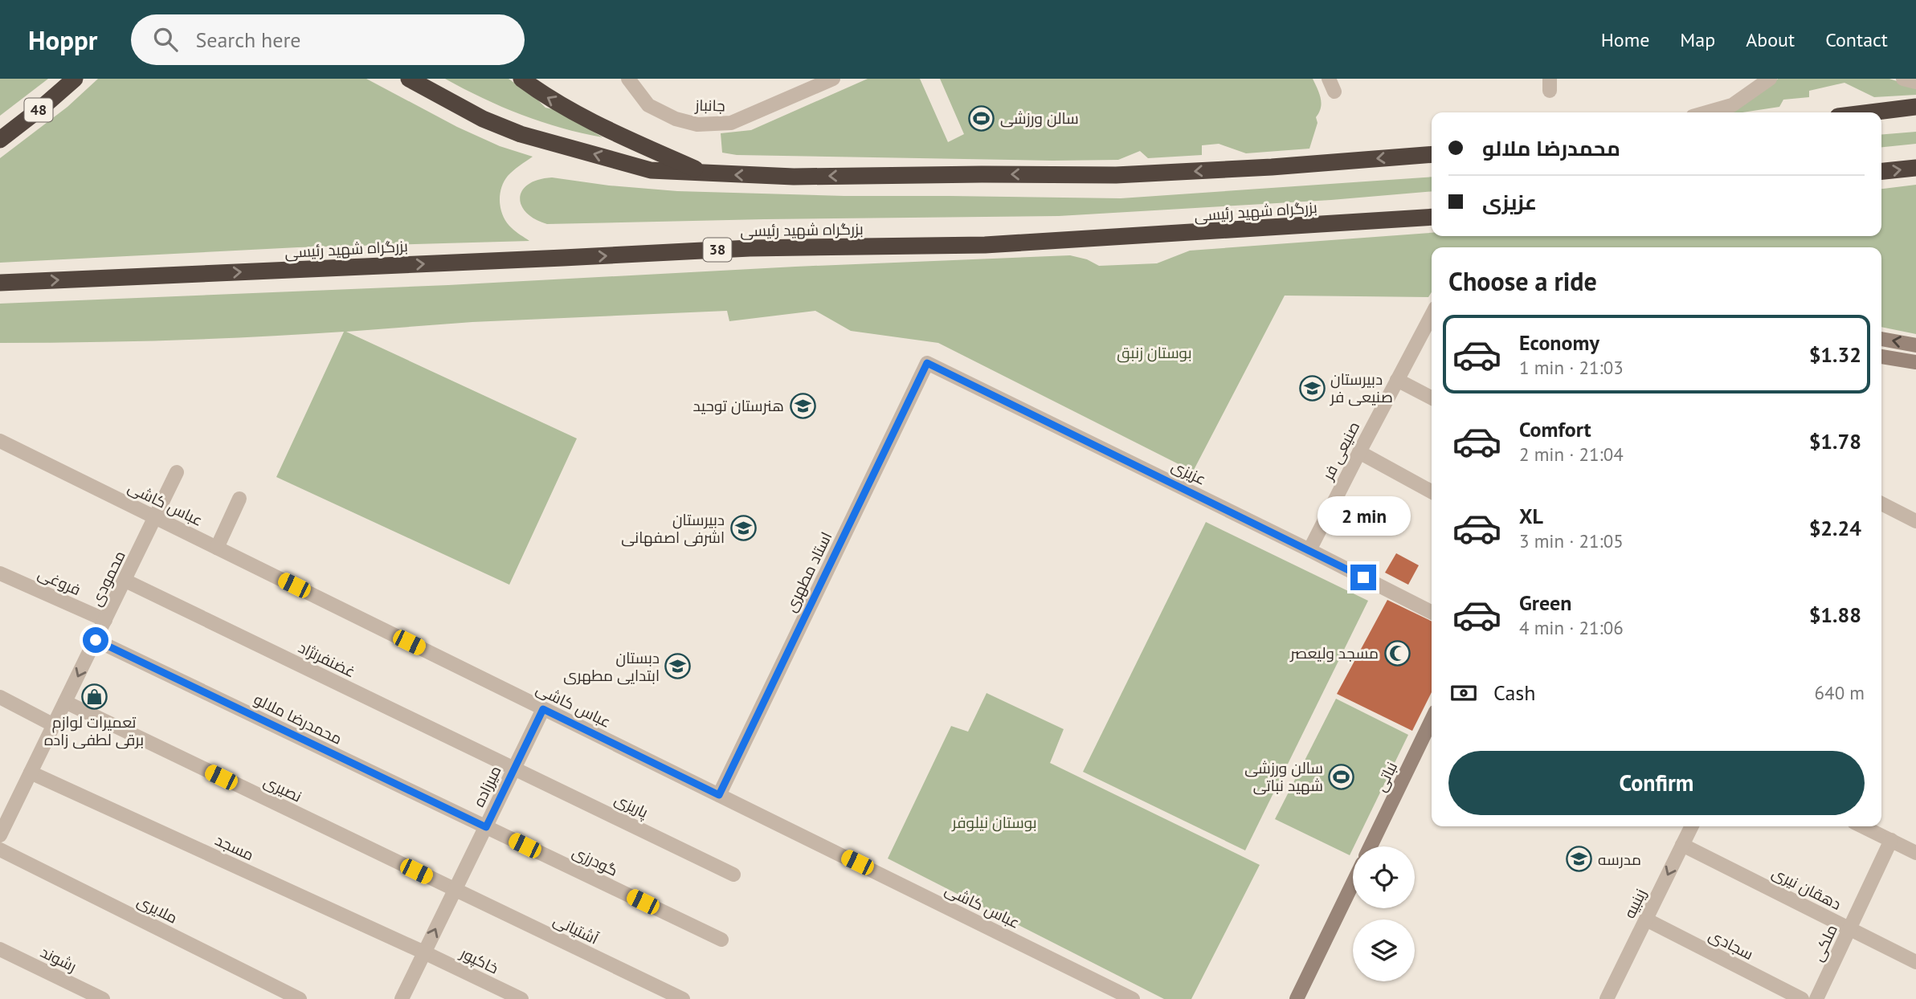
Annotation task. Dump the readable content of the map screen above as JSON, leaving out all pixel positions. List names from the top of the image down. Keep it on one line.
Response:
{"streets":{"highway":["48","بزرگراه شهید رئیسی","38"],"main road":["نباتی"],"street":["جانباز","صنیعی فر","عزیزی","عباس کاشی","استاد مطهری","محمودی","فروغی","غضنفرنژاد","محمدرضا ملالو","میرزاده","نصیری","پاریزی","مسجد","گودرزی","دهقان نیری","زینبیه","ملایری","آشتیانی","ملکی","سجادی","رشوند","خاکپور"]},"crossings":[["صنیعی فر","عزیزی"],["عزیزی","استاد مطهری"],["عباس کاشی","استاد مطهری"],["عباس کاشی","محمودی"],["عباس کاشی","میرزاده"],["محمودی","فروغی"],["محمودی","غضنفرنژاد"],["محمودی","محمدرضا ملالو"],["محمودی","نصیری"],["محمودی","مسجد"],["غضنفرنژاد","میرزاده"],["غضنفرنژاد","پاریزی"],["محمدرضا ملالو","میرزاده"],["محمدرضا ملالو","گودرزی"],["میرزاده","نصیری"],["میرزاده","پاریزی"],["میرزاده","مسجد"],["میرزاده","گودرزی"],["میرزاده","آشتیانی"],["میرزاده","خاکپور"],["نصیری","آشتیانی"],["مسجد","خاکپور"],["دهقان نیری","زینبیه"],["دهقان نیری","ملکی"],["زینبیه","سجادی"]],"one_way":["زینبیه"],"parks":["بوستان زنبق","بوستان نیلوفر"],"places":{"sports":["سالن ورزشی","سالن ورزشی شهید نباتی"],"school or university":["دبیرستان صنیعی فر","هنرستان توحید","دبیرستان اشرفی اصفهانی","دبستان ابتدایی مطهری","مدرسه"],"mosque":["مسجد ولیعصر"],"shop":["تعمیرات لوازم برقی لطفی زاده"]},"page":{"header":"Hoppr","search":"Search here","nav":["Home","Map","About","Contact"],"banner":["محمدرضا ملالو","عزیزی"],"heading":"Choose a ride","list":[{"name":"Economy","note":"1 min · 21:03","value":"$1.32"},{"name":"Comfort","note":"2 min · 21:04","value":"$1.78"},{"name":"XL","note":"3 min · 21:05","value":"$2.24"},{"name":"Green","note":"4 min · 21:06","value":"$1.88"}],"bubble":"2 min","pay":["Cash","640 m"],"buttons":"Confirm"}}
